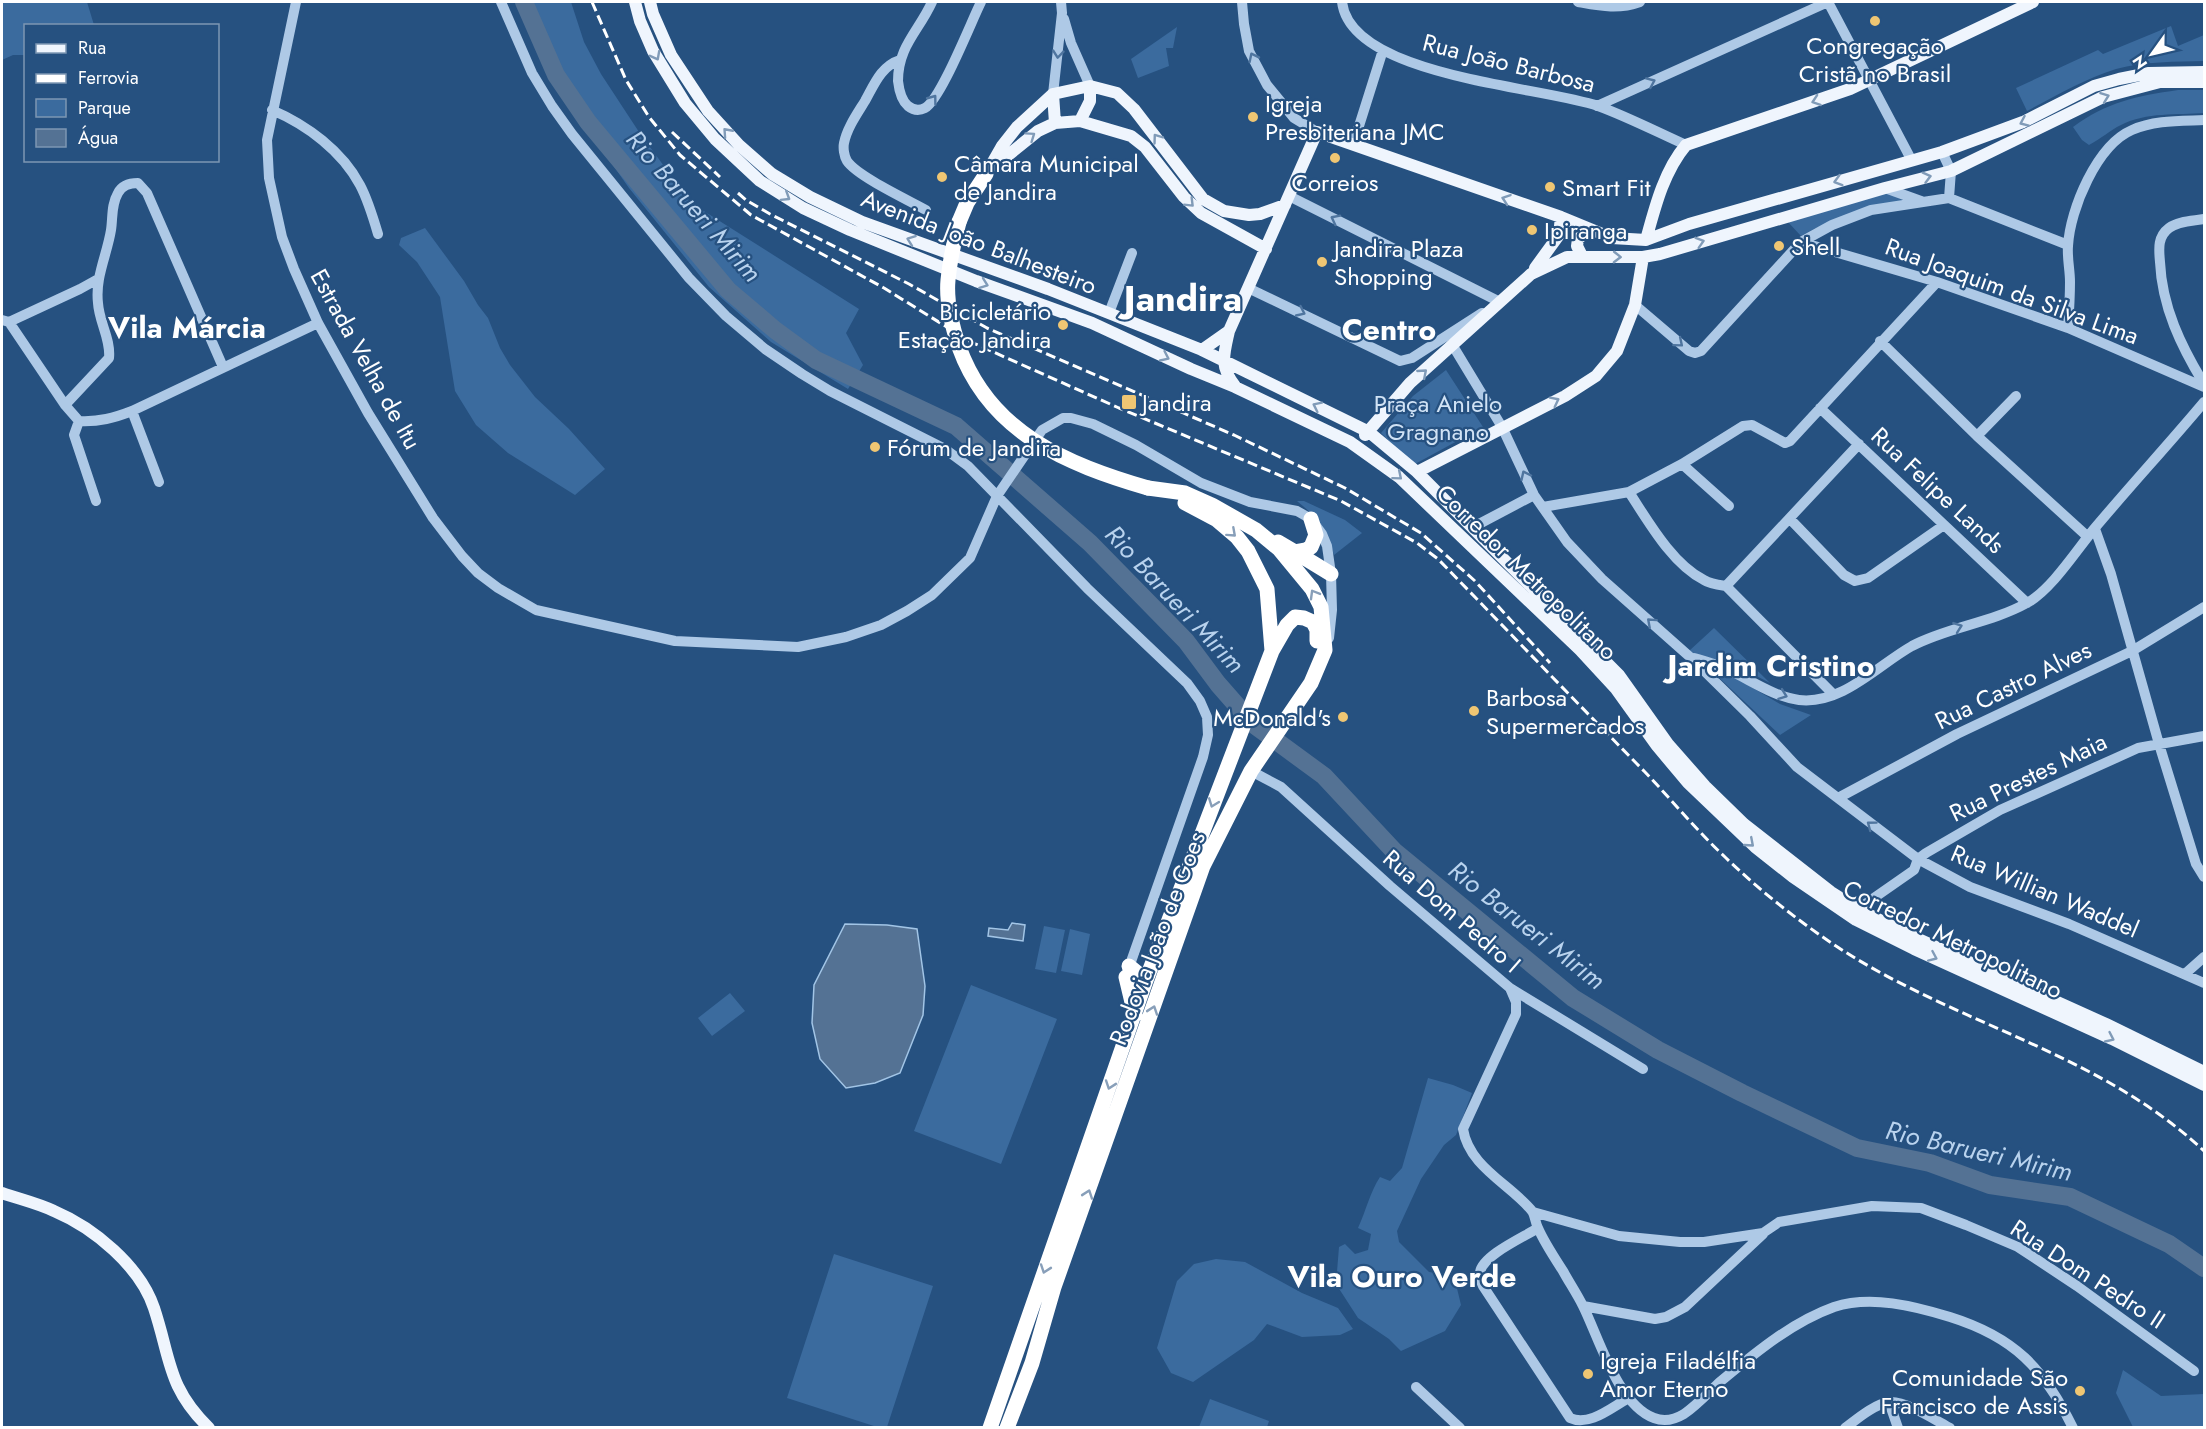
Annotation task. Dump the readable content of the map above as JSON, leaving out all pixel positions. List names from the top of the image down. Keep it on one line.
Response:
{"streets":{"highway":["Rodovia João de Goes"],"main road":["Avenida João Balhesteiro","Corredor Metropolitano"],"street":["Rua João Barbosa","Rua Joaquim da Silva Lima","Estrada Velha de Itu","Rua Felipe Lands","Rua Castro Alves","Rua Prestes Maia","Rua Willian Waddel","Rua Dom Pedro I","Rua Dom Pedro II"]},"crossings":[["Avenida João Balhesteiro","Corredor Metropolitano"],["Avenida João Balhesteiro","Rua Prestes Maia"],["Rua Castro Alves","Rua Willian Waddel"],["Rua Prestes Maia","Rua Willian Waddel"],["Rua Dom Pedro I","Rodovia João de Goes"],["Rua Dom Pedro I","Rua Dom Pedro II"]],"districts":["Jandira","Vila Márcia","Centro","Jardim Cristino","Vila Ouro Verde"],"water":["Rio Barueri Mirim"],"parks":["Praça Anielo Gragnano"],"places":{"other":["Congregação Cristã no Brasil","Igreja Presbiteriana JMC","Correios","Câmara Municipal de Jandira","Smart Fit","Ipiranga","Shell","Jandira Plaza Shopping","Bicicletário Estação Jandira","Fórum de Jandira","Barbosa Supermercados","McDonald's","Igreja Filadélfia Amor Eterno","Comunidade São Francisco de Assis"],"transit":["Jandira"]},"legend":["Rua","Ferrovia","Parque","Água"],"north":"bottom left"}
